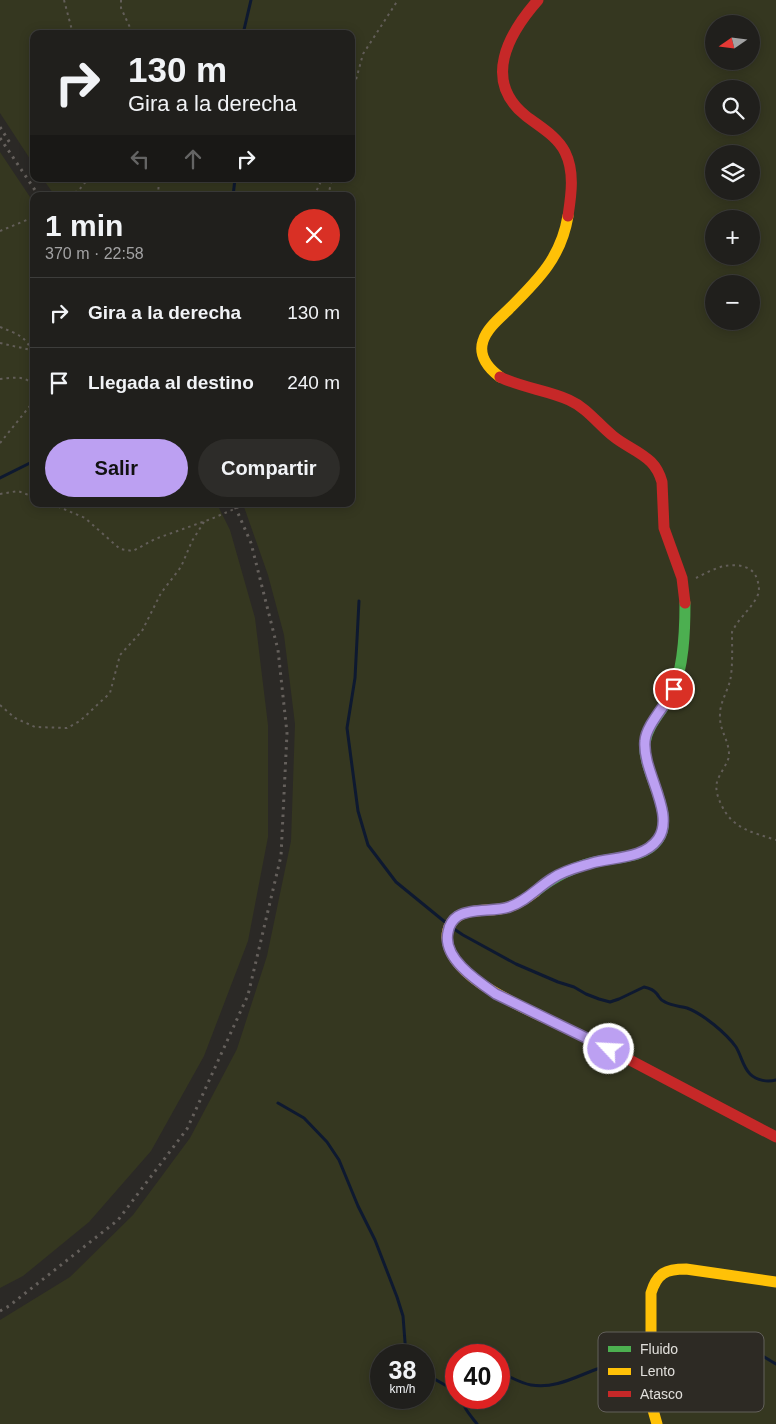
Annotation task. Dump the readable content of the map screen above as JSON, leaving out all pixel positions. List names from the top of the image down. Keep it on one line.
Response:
{"legend":["Fluido","Lento","Atasco"],"north":"left","page":{"map_buttons":["+","−"],"turn":["130 m","Gira a la derecha"],"heading":["1 min","370 m · 22:58"],"list":[{"name":"Gira a la derecha","value":"130 m"},{"name":"Llegada al destino","value":"240 m"}],"buttons":["Salir","Compartir"],"speed":"38 km/h","limit":"40"}}
